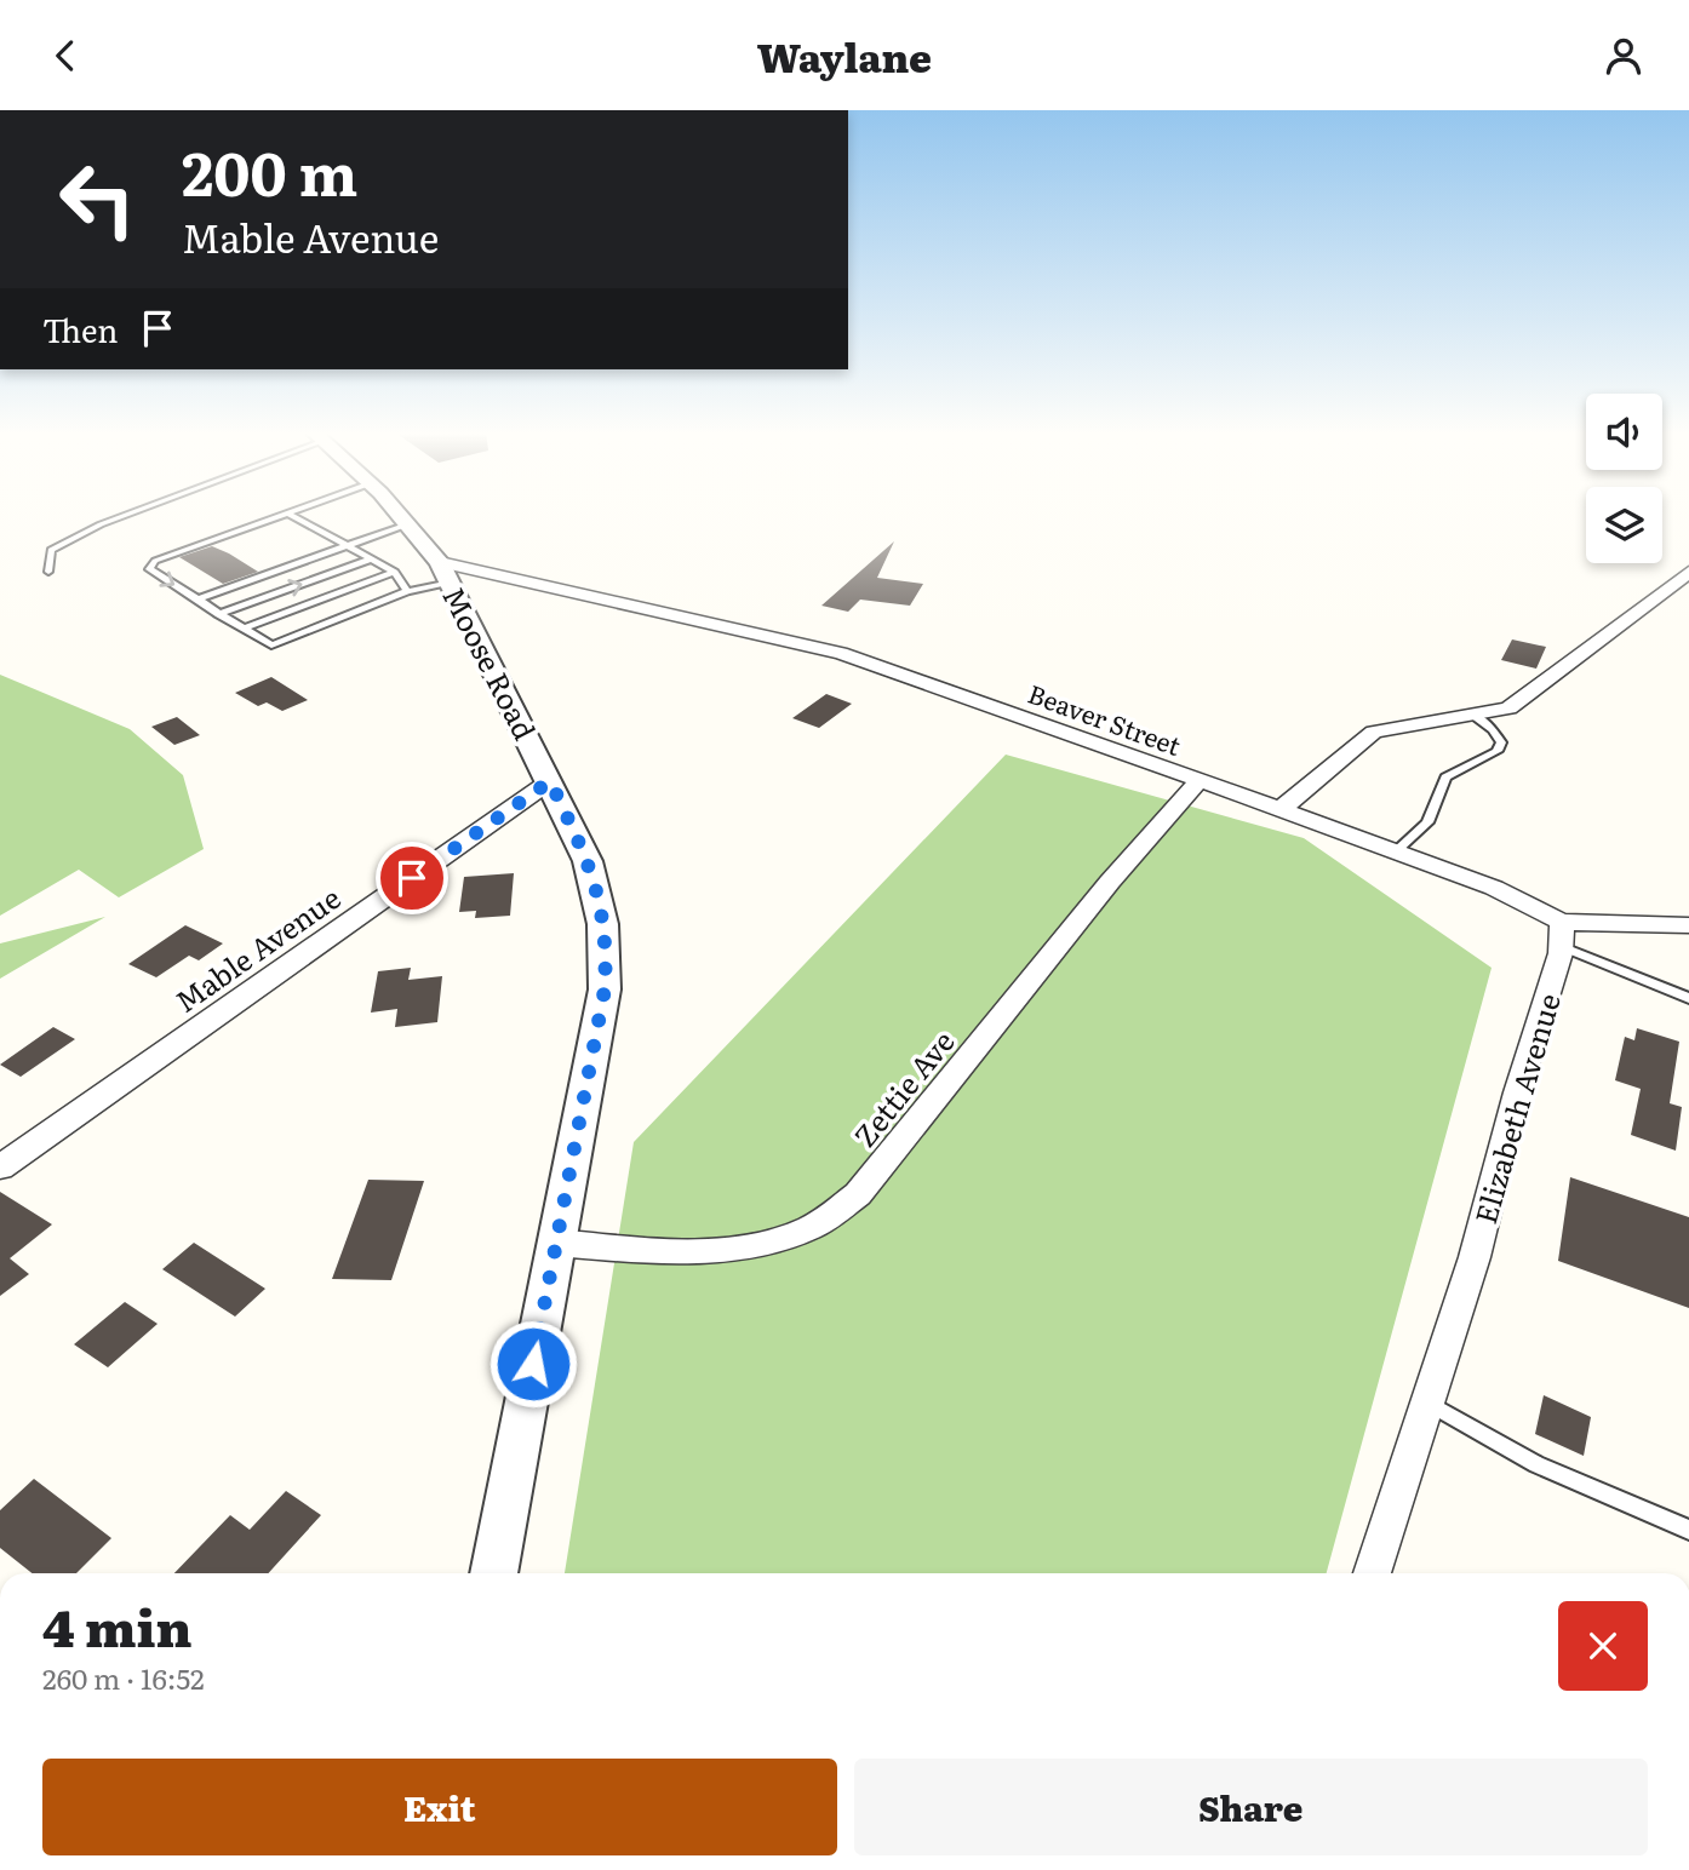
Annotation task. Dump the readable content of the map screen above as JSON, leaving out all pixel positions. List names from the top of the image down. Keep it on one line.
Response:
{"streets":{"street":["Moose Road","Beaver Street","Mable Avenue","Zettie Ave","Elizabeth Avenue"]},"crossings":[["Moose Road","Beaver Street"],["Moose Road","Mable Avenue"],["Moose Road","Zettie Ave"],["Beaver Street","Zettie Ave"]],"page":{"header":"Waylane","turn":["200 m","Mable Avenue"],"then":"Then","heading":["4 min","260 m · 16:52"],"buttons":["Exit","Share"]}}
